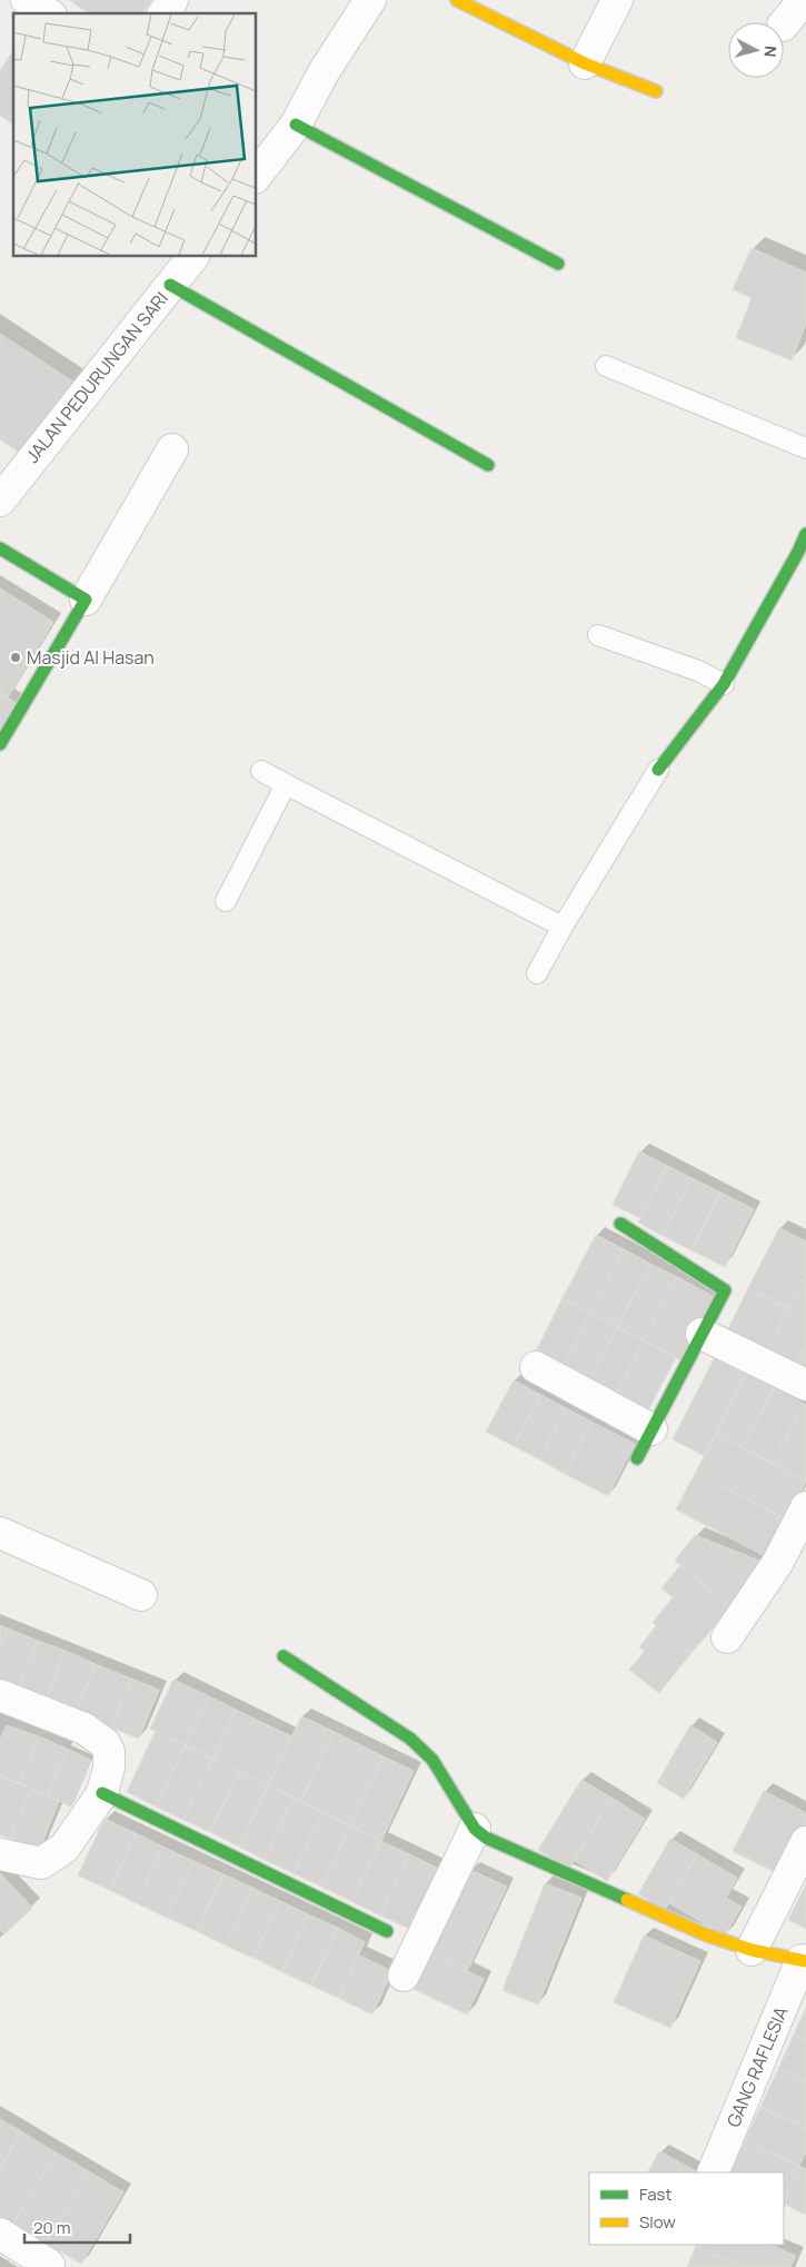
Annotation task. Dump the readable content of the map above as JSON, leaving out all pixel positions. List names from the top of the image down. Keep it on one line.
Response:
{"streets":{"street":["JALAN PEDURUNGAN SARI","GANG RAFLESIA"]},"places":["Masjid Al Hasan"],"legend":["Fast","Slow"],"scale_bar":"20 m","north":"right"}
